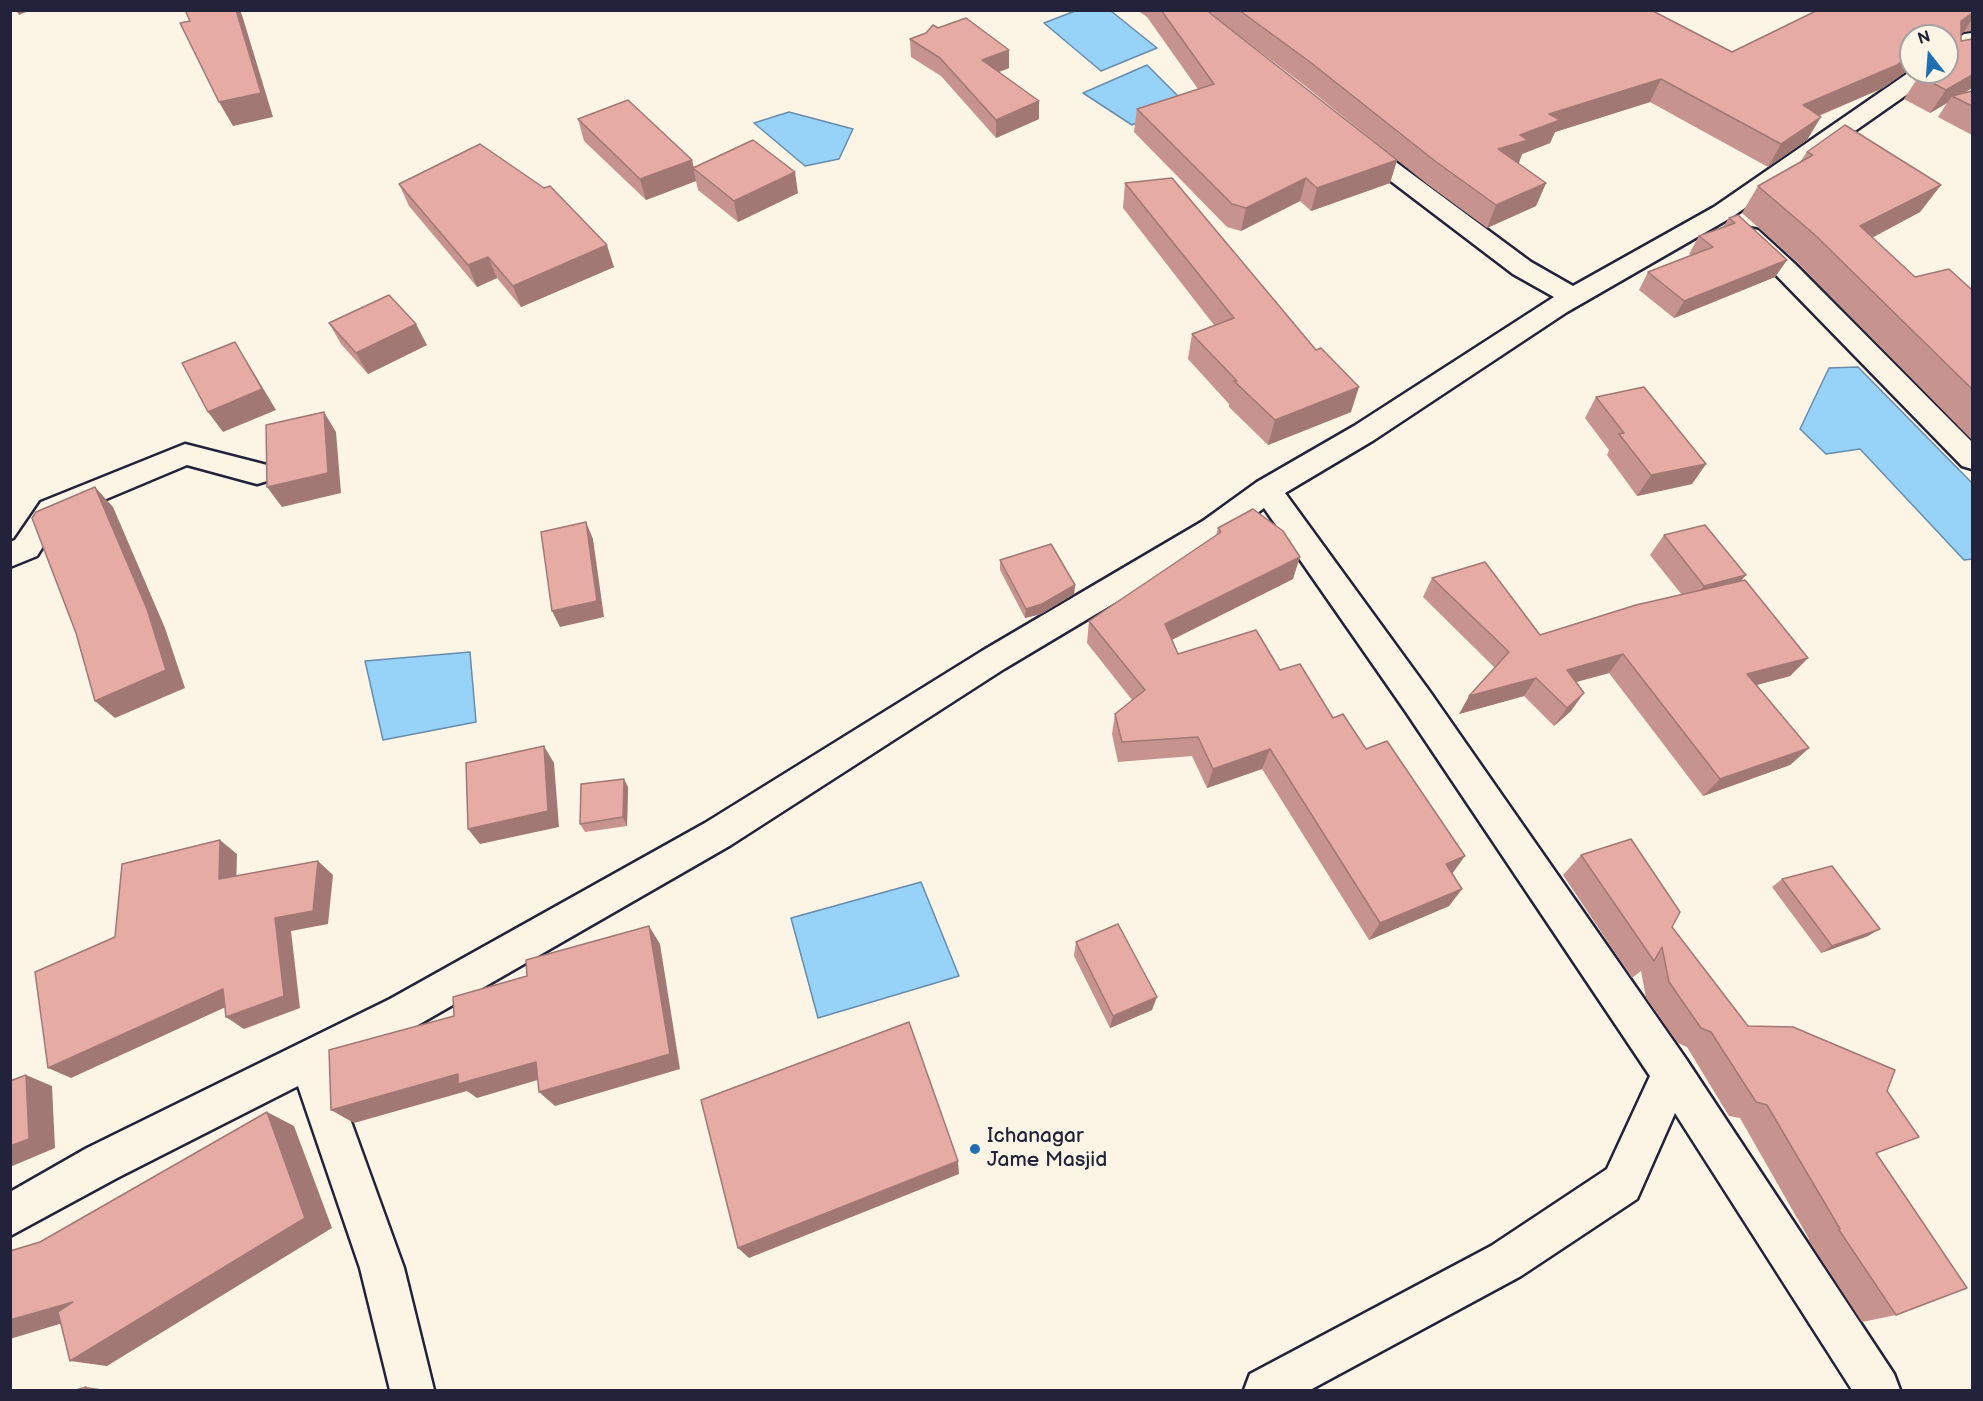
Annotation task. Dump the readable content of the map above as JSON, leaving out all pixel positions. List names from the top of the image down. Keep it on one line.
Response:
{"places":["Ichanagar Jame Masjid"],"north":"top"}
